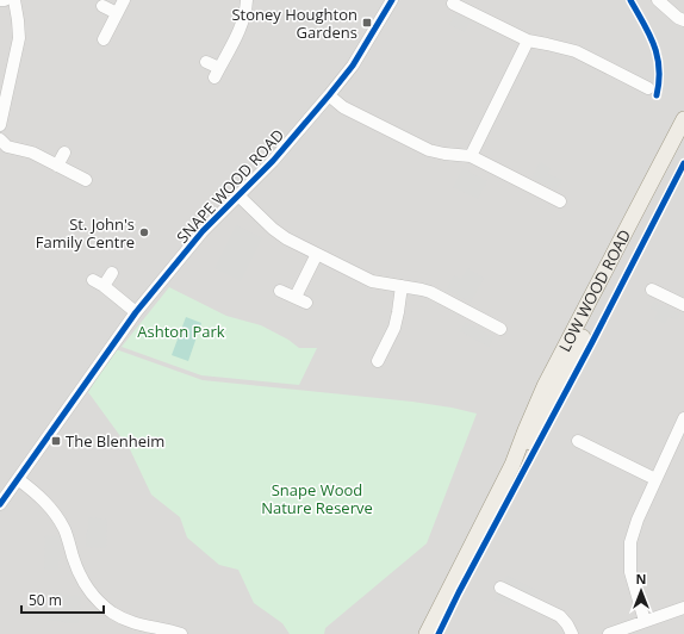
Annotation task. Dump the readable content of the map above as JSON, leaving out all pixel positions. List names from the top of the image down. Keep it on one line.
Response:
{"streets":{"main road":["LOW WOOD ROAD"],"street":["SNAPE WOOD ROAD"]},"parks":["Ashton Park","Snape Wood Nature Reserve"],"places":{"transit":["Stoney Houghton Gardens","The Blenheim"],"other":["St. John's Family Centre"]},"scale_bar":"50 m","north":"top"}
